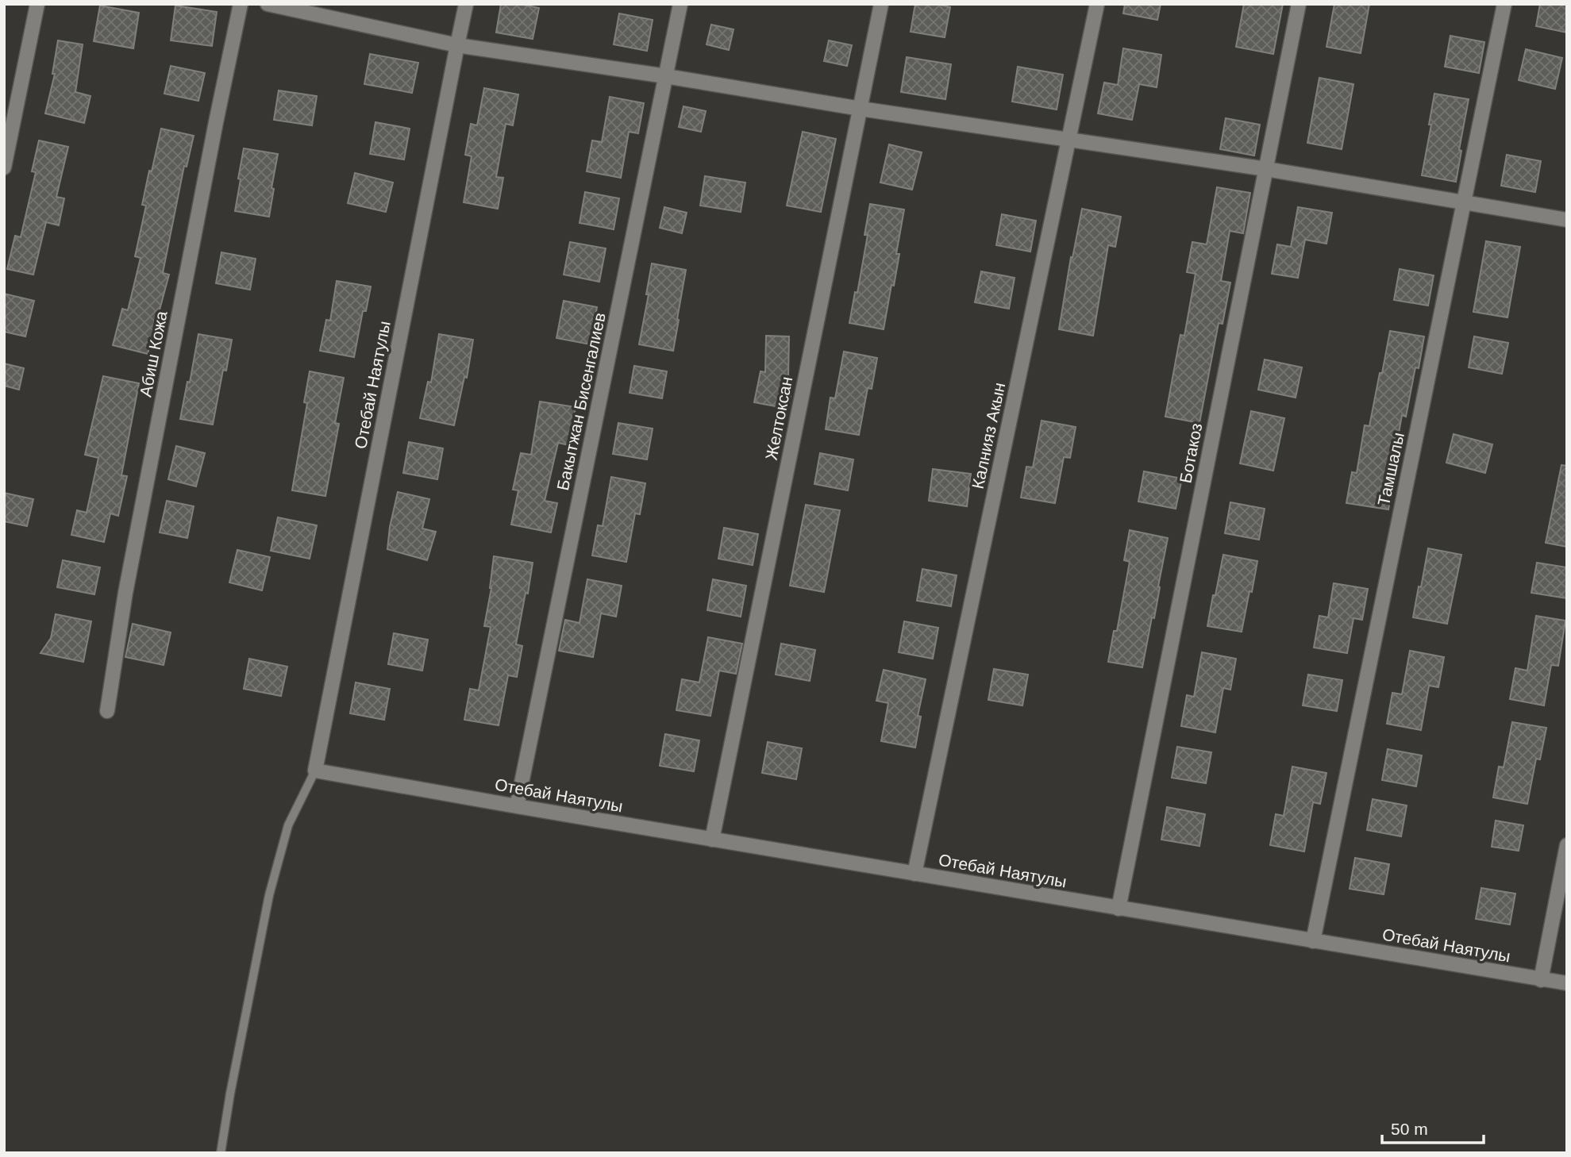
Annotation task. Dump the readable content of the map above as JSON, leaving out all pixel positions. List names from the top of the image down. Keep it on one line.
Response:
{"streets":{"street":["Абиш Кожа","Отебай Наятулы","Бакытжан Бисенгалиев","Желтоксан","Калнияз Акын","Ботакоз","Тамшалы"]},"crossings":[["Отебай Наятулы","Бакытжан Бисенгалиев"],["Отебай Наятулы","Желтоксан"],["Отебай Наятулы","Калнияз Акын"],["Отебай Наятулы","Ботакоз"],["Отебай Наятулы","Тамшалы"]],"scale_bar":"50 m"}
